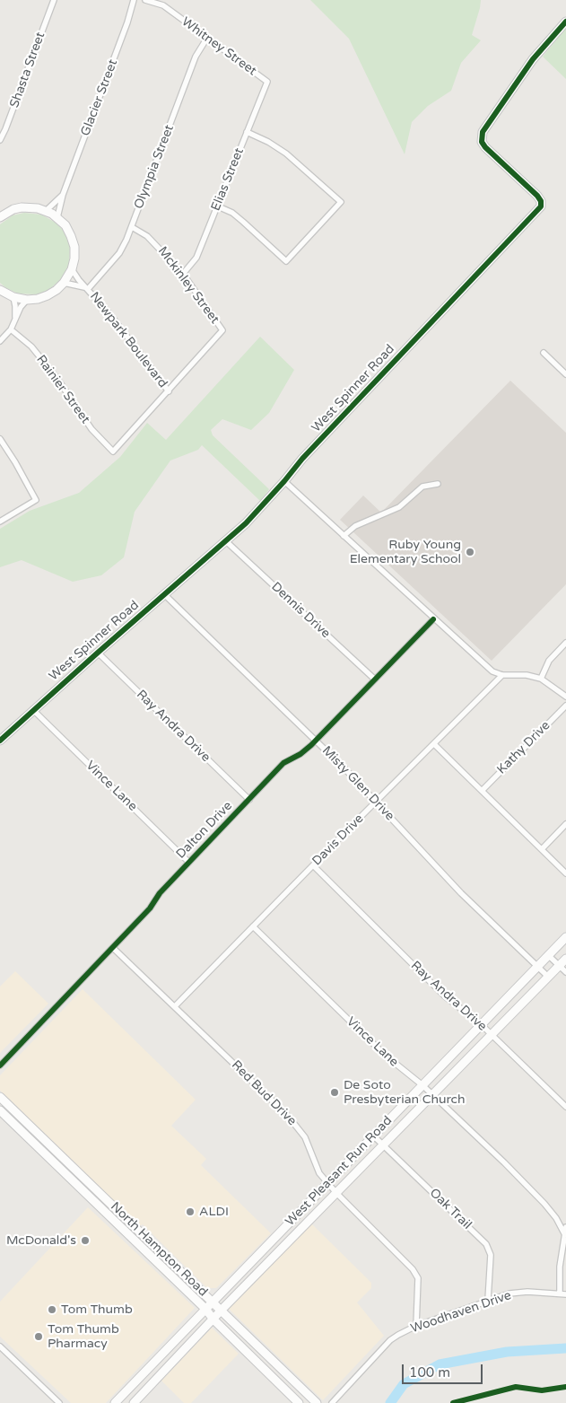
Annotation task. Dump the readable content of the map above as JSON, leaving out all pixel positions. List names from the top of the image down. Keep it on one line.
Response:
{"streets":{"main road":["West Spinner Road","West Pleasant Run Road","North Hampton Road"],"street":["Whitney Street","Shasta Street","Glacier Street","Olympia Street","Elias Street","Mckinley Street","Newpark Boulevard","Rainier Street","Dennis Drive","Ray Andra Drive","Kathy Drive","Misty Glen Drive","Vince Lane","Dalton Drive","Davis Drive","Red Bud Drive","Oak Trail","Woodhaven Drive"]},"crossings":[["Whitney Street","Olympia Street"],["Whitney Street","Elias Street"],["Olympia Street","Mckinley Street"],["Olympia Street","Newpark Boulevard"],["Elias Street","Mckinley Street"],["Mckinley Street","Newpark Boulevard"],["Mckinley Street","Rainier Street"],["Newpark Boulevard","Rainier Street"],["West Spinner Road","Dennis Drive"],["West Spinner Road","Ray Andra Drive"],["West Spinner Road","Misty Glen Drive"],["West Spinner Road","Vince Lane"],["Dennis Drive","Dalton Drive"],["Ray Andra Drive","Dalton Drive"],["Ray Andra Drive","Davis Drive"],["Ray Andra Drive","West Pleasant Run Road"],["Misty Glen Drive","Dalton Drive"],["Misty Glen Drive","Davis Drive"],["Misty Glen Drive","West Pleasant Run Road"],["Vince Lane","Dalton Drive"],["Vince Lane","Davis Drive"],["Vince Lane","West Pleasant Run Road"],["Dalton Drive","Red Bud Drive"],["Davis Drive","Red Bud Drive"],["Red Bud Drive","West Pleasant Run Road"],["Red Bud Drive","Woodhaven Drive"],["West Pleasant Run Road","Oak Trail"],["West Pleasant Run Road","North Hampton Road"],["Oak Trail","Woodhaven Drive"]],"places":["Ruby Young Elementary School","De Soto Presbyterian Church","ALDI","McDonald's","Tom Thumb","Tom Thumb Pharmacy"],"scale_bar":"100 m"}
